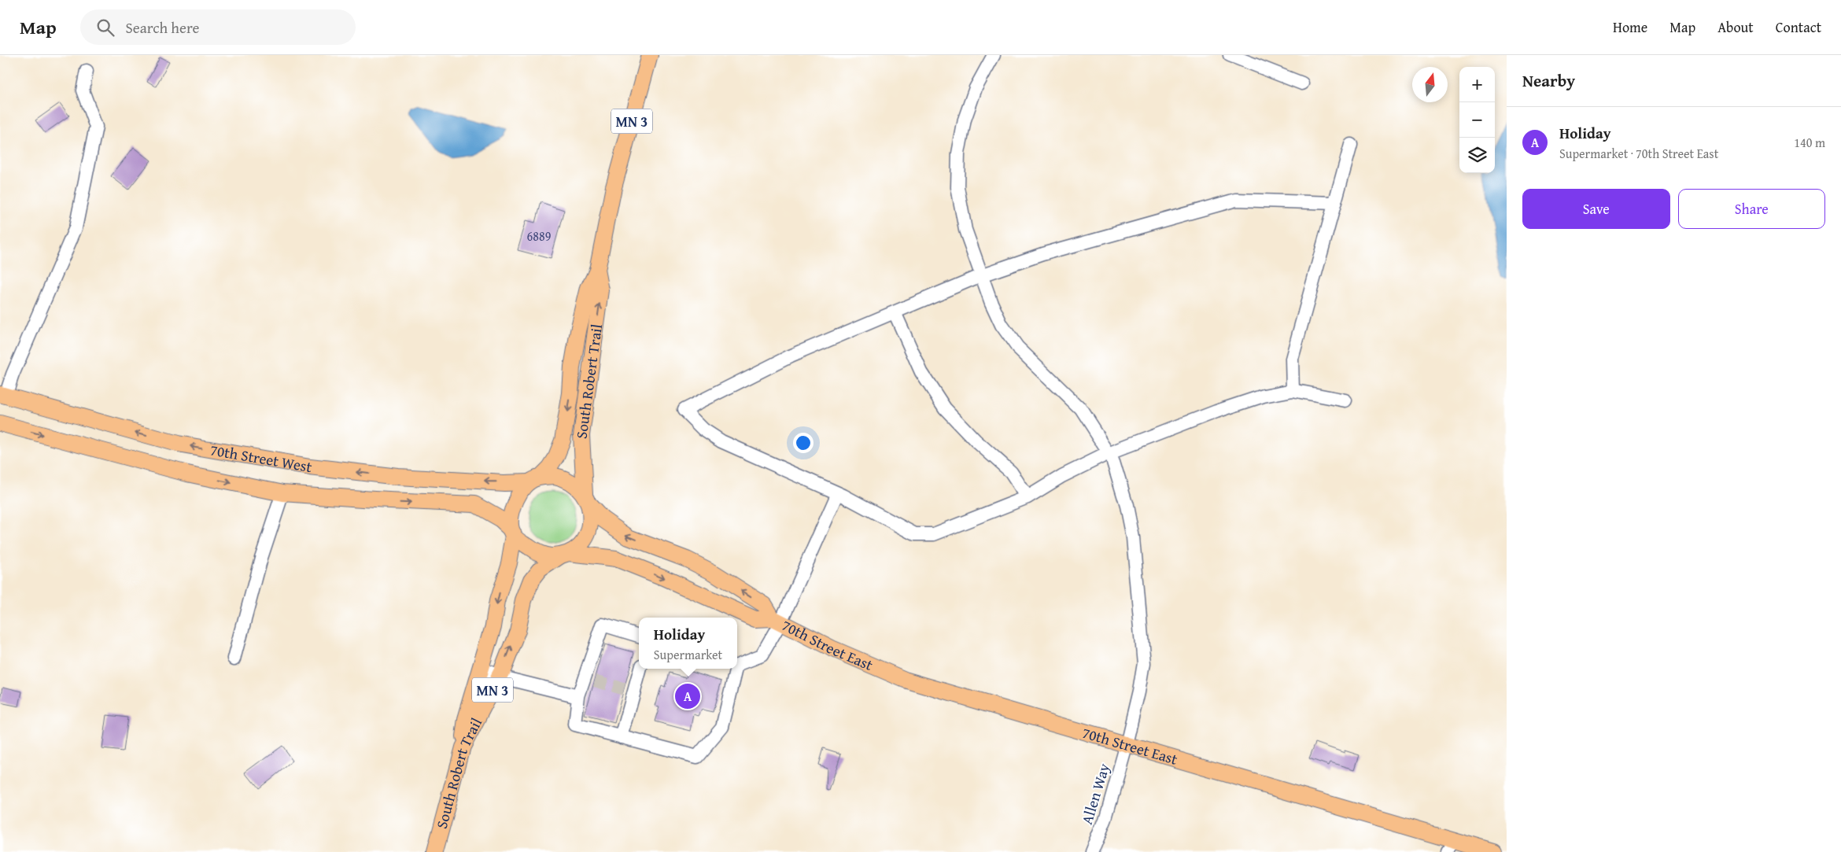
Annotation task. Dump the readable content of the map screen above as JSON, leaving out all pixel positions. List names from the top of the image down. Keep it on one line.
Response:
{"streets":{"main road":["MN 3","South Robert Trail","70th Street West","70th Street East"],"street":["Allen Way"]},"crossings":[["South Robert Trail","70th Street West"],["South Robert Trail","70th Street East"],["70th Street West","70th Street East"],["70th Street East","Allen Way"]],"house_numbers":["6889"],"north":"top","page":{"header":"Map","search":"Search here","nav":["Home","Map","About","Contact"],"heading":"Nearby","map_buttons":["+","−"],"list":[{"mark":"A","name":"Holiday","note":"Supermarket · 70th Street East","value":"140 m"}],"buttons":["Save","Share"],"popup":["Holiday","Supermarket"],"pins":"A"}}
